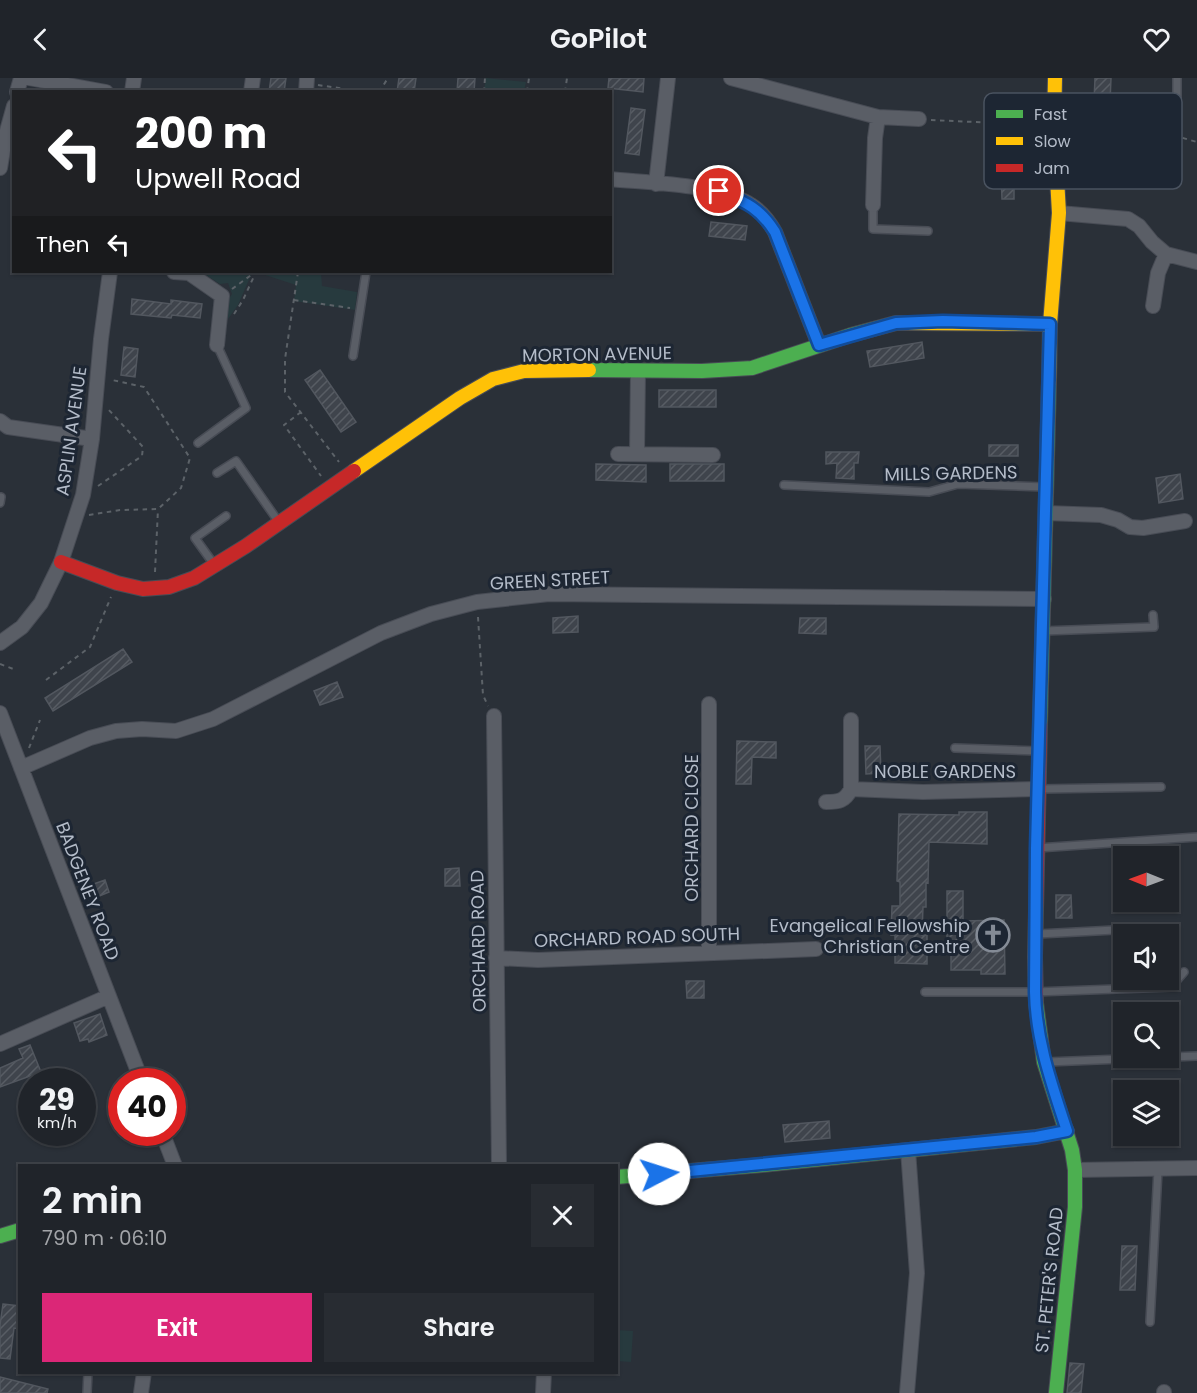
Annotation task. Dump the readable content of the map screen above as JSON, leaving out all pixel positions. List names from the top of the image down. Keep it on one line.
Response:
{"streets":{"street":["MORTON AVENUE","ASPLIN AVENUE","GREEN STREET","NOBLE GARDENS","ORCHARD CLOSE","BADGENEY ROAD","ORCHARD ROAD SOUTH","ORCHARD ROAD","ST. PETER'S ROAD"],"lane":["MILLS GARDENS"]},"crossings":[["MORTON AVENUE","ASPLIN AVENUE"],["MORTON AVENUE","ST. PETER'S ROAD"],["MILLS GARDENS","ST. PETER'S ROAD"],["GREEN STREET","BADGENEY ROAD"],["GREEN STREET","ST. PETER'S ROAD"],["NOBLE GARDENS","ST. PETER'S ROAD"],["ORCHARD CLOSE","ORCHARD ROAD SOUTH"],["ORCHARD ROAD SOUTH","ORCHARD ROAD"]],"places":{"church":["Evangelical Fellowship Christian Centre"]},"legend":["Fast","Slow","Jam"],"north":"left","page":{"header":"GoPilot","turn":["200 m","Upwell Road"],"then":"Then","speed":"29 km/h","limit":"40","heading":["2 min","790 m · 06:10"],"buttons":["Exit","Share"]}}
